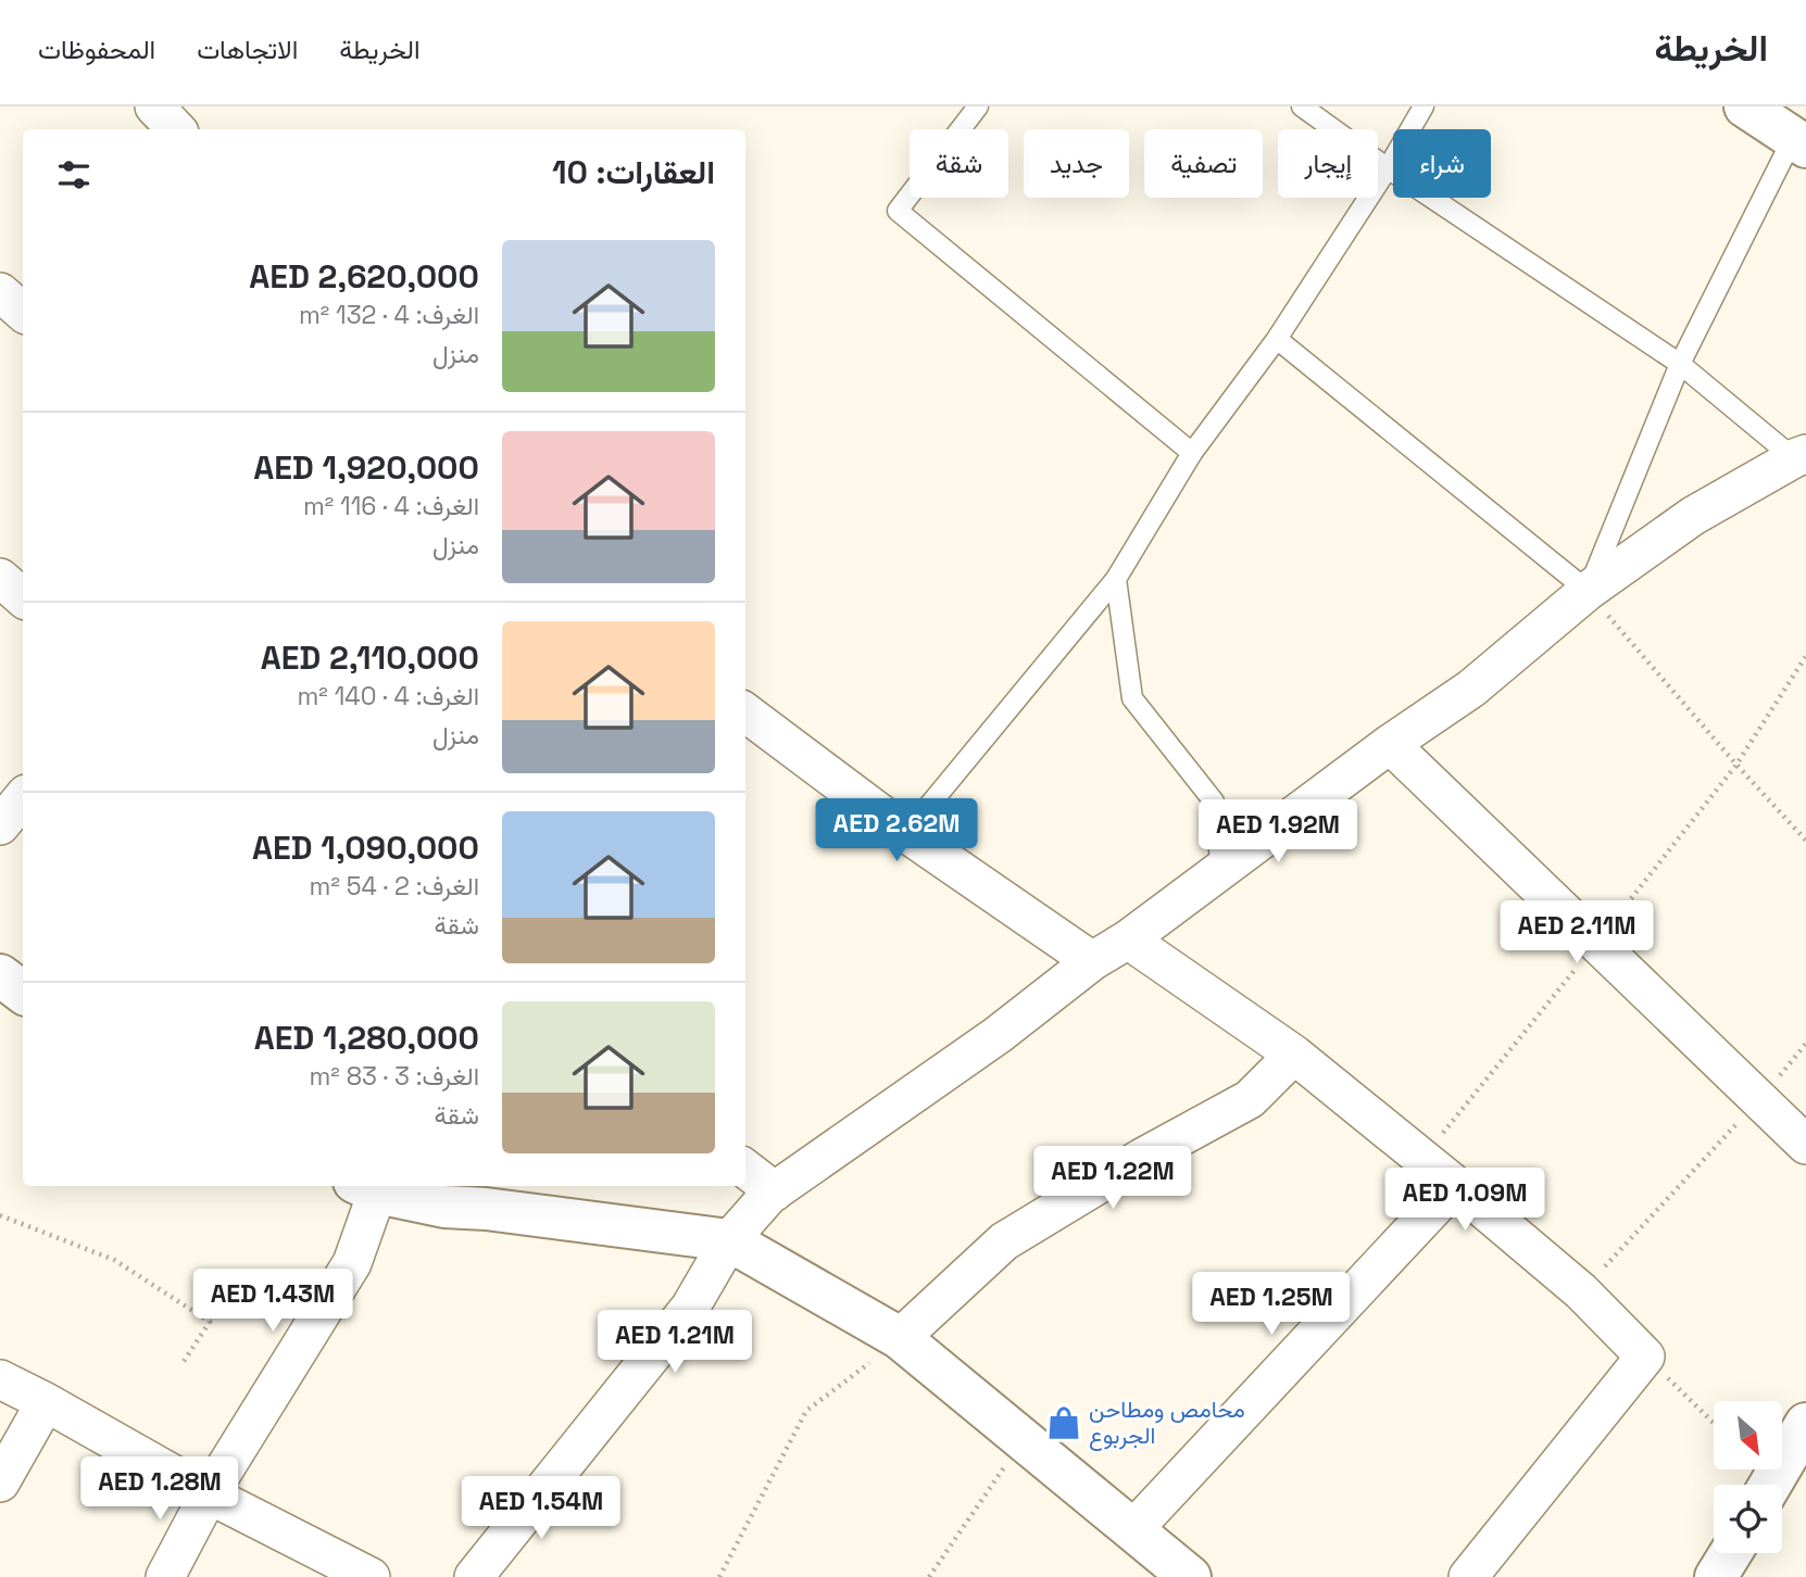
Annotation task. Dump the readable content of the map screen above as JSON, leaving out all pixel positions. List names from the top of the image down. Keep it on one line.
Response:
{"places":{"shop":["محامص ومطاحن الجربوع"]},"north":"bottom right","page":{"header":"الخريطة","nav":["الخريطة","الاتجاهات","المحفوظات"],"chip":["شراء","إيجار","تصفية","جديد","شقة"],"heading":"العقارات: 10","list":[{"name":"AED 2,620,000","note":"الغرف: 4 · 132 m² · منزل"},{"name":"AED 1,920,000","note":"الغرف: 4 · 116 m² · منزل"},{"name":"AED 2,110,000","note":"الغرف: 4 · 140 m² · منزل"},{"name":"AED 1,090,000","note":"الغرف: 2 · 54 m² · شقة"},{"name":"AED 1,280,000","note":"الغرف: 3 · 83 m² · شقة"}],"price":["AED 2.62M","AED 1.92M","AED 2.11M","AED 1.22M","AED 1.09M","AED 1.43M","AED 1.25M","AED 1.21M","AED 1.28M","AED 1.54M"]}}
